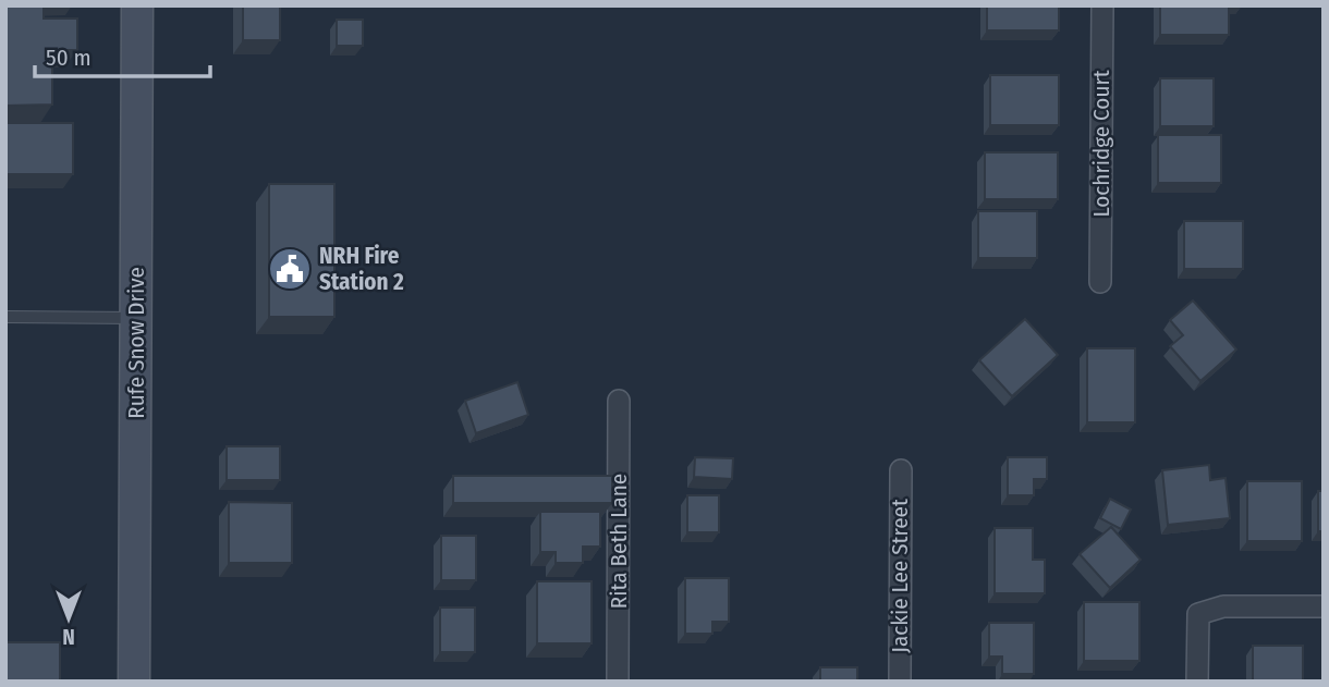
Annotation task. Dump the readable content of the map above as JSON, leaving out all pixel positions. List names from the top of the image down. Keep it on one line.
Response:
{"streets":{"main road":["Rufe Snow Drive"],"street":["Lochridge Court","Rita Beth Lane","Jackie Lee Street"]},"places":{"public building":["NRH Fire Station 2"]},"scale_bar":"50 m","north":"bottom"}
